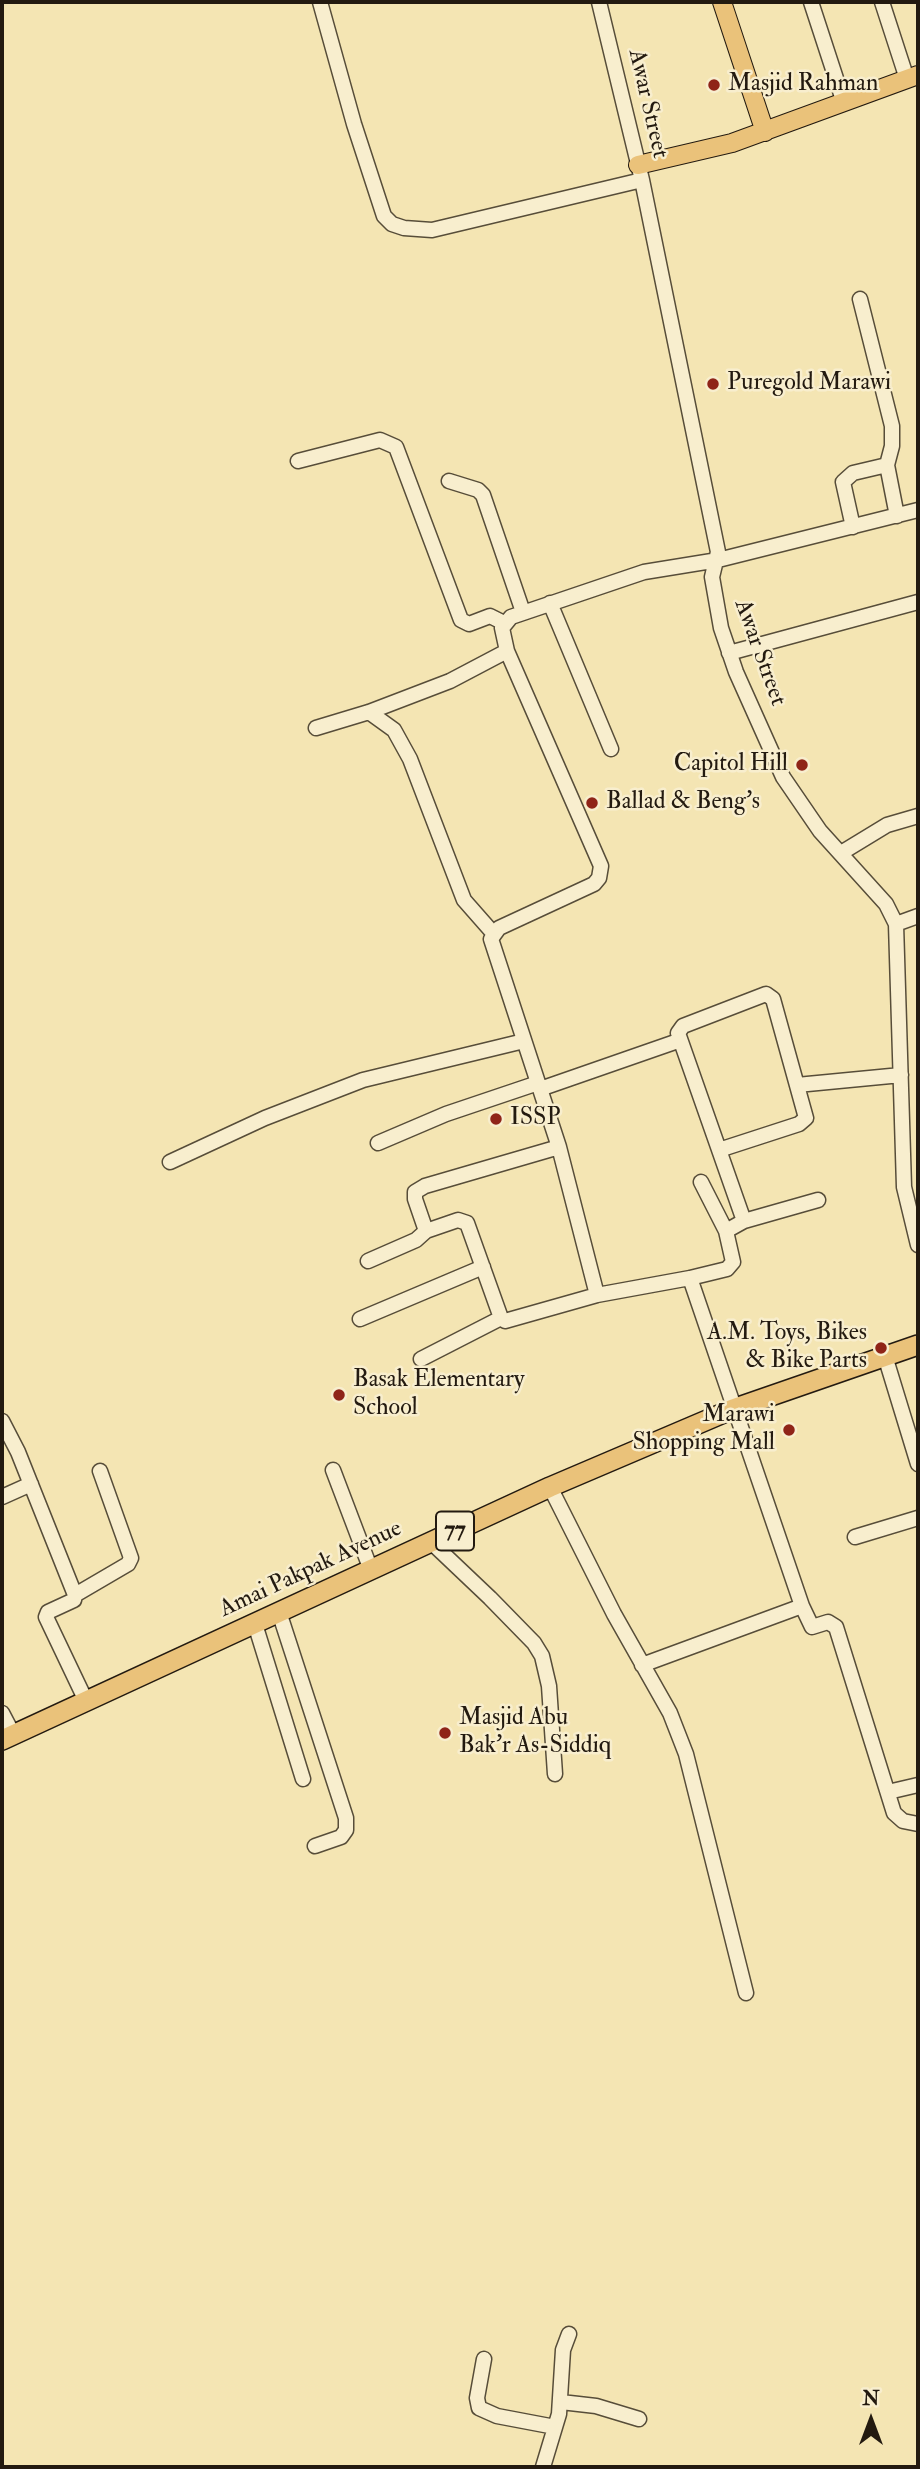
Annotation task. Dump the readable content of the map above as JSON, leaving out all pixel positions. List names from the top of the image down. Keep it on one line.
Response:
{"streets":{"highway":["77","Amai Pakpak Avenue"],"street":["Awar Street"]},"places":["Masjid Rahman","Puregold Marawi","Capitol Hill","Ballad & Beng's","ISSP","A.M. Toys, Bikes & Bike Parts","Basak Elementary School","Marawi Shopping Mall","Masjid Abu Bak'r As-Siddiq"],"north":"top"}
